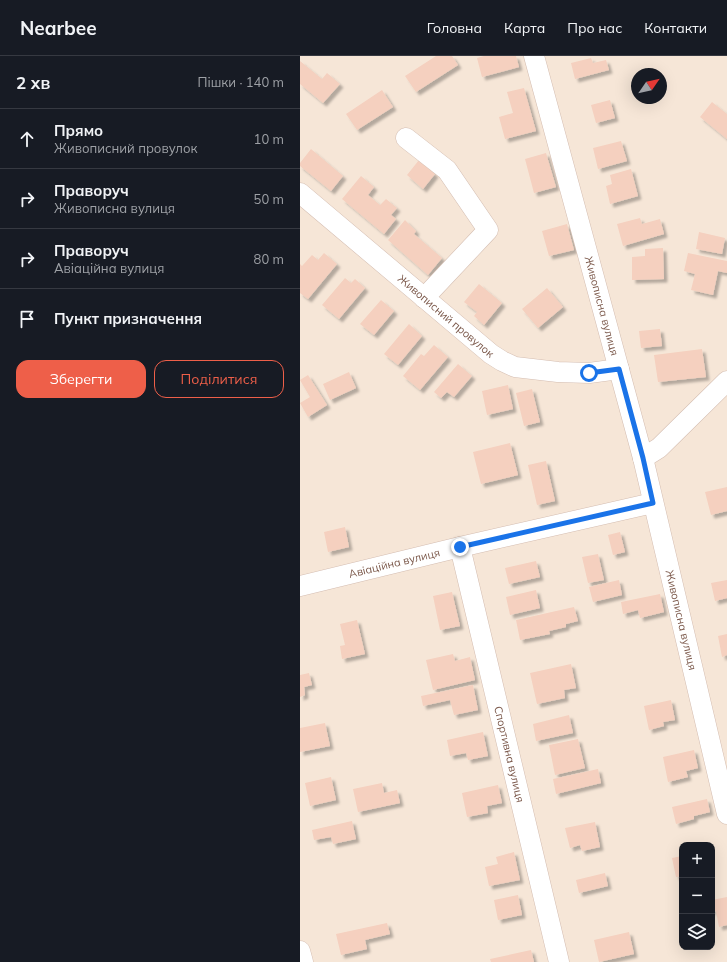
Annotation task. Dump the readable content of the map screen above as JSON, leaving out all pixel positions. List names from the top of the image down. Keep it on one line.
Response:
{"streets":{"street":["Живописна вулиця","Живописний провулок","Авіаційна вулиця","Спортивна вулиця"]},"crossings":[["Живописна вулиця","Живописний провулок"],["Живописна вулиця","Авіаційна вулиця"],["Авіаційна вулиця","Спортивна вулиця"]],"north":"top right","page":{"header":"Nearbee","nav":["Головна","Карта","Про нас","Контакти"],"heading":["2 хв","Пішки · 140 m"],"list":[["Прямо","Живописний провулок","10 m"],["Праворуч","Живописна вулиця","50 m"],["Праворуч","Авіаційна вулиця","80 m"],"Пункт призначення"],"buttons":["Зберегти","Поділитися"],"map_buttons":["+","−"]}}
